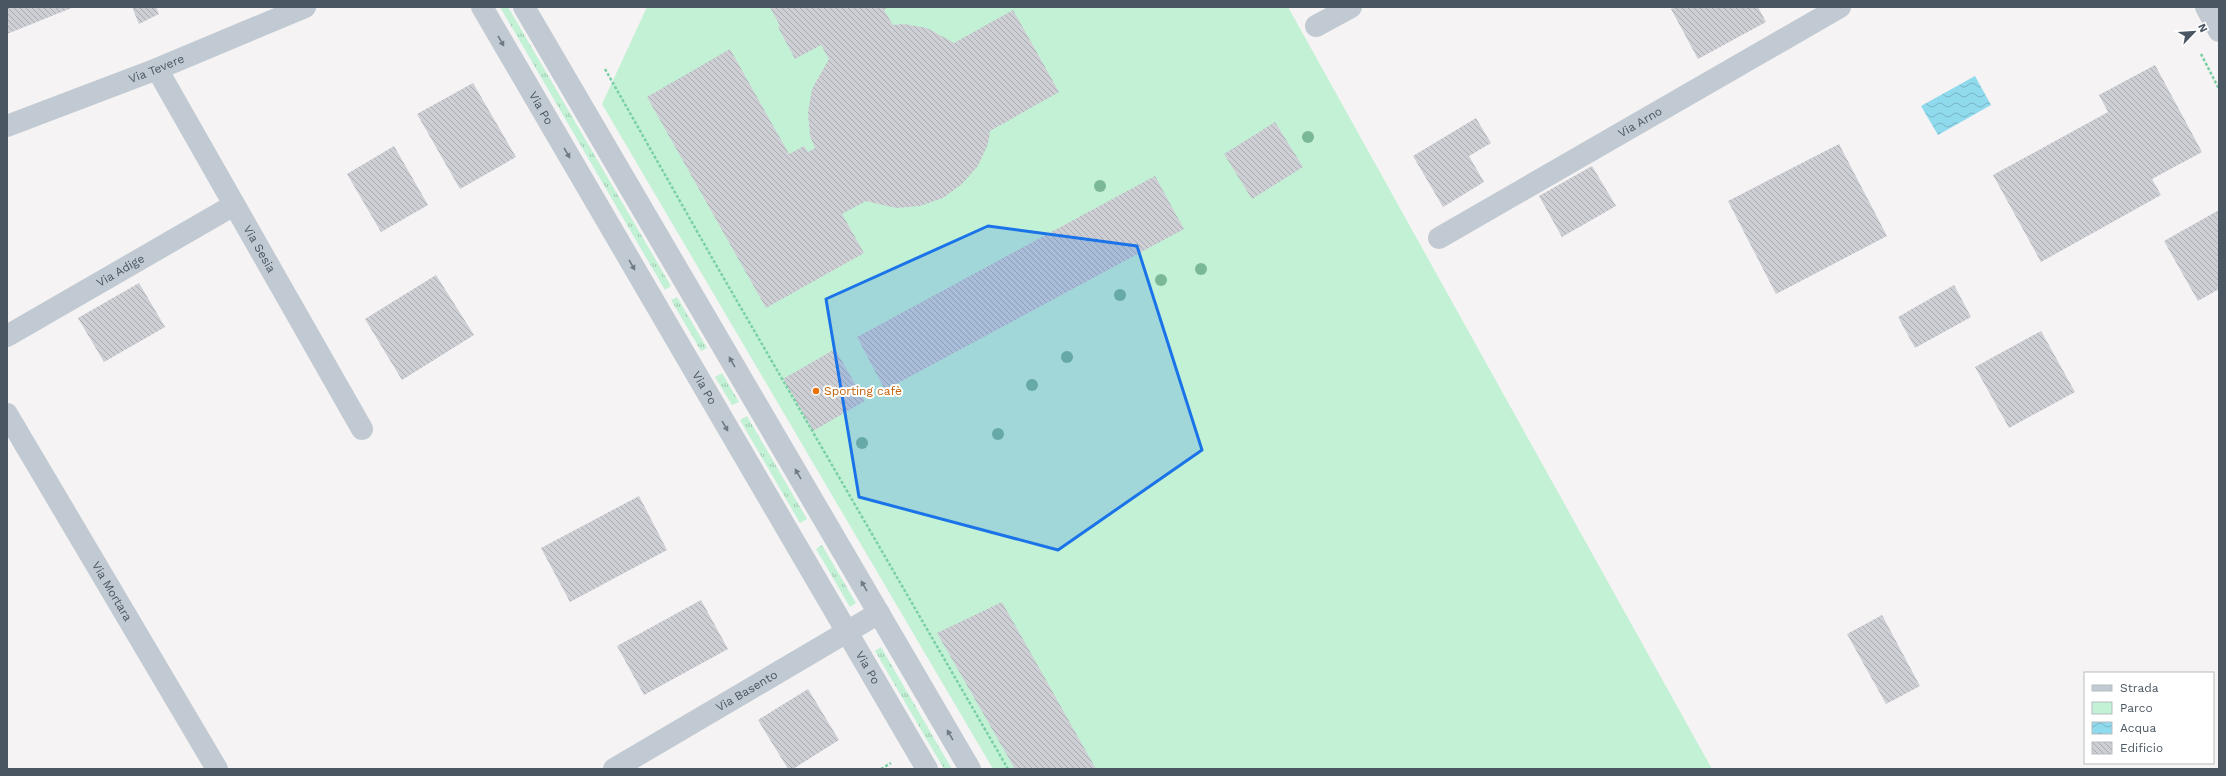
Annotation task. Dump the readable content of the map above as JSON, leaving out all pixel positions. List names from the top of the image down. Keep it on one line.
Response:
{"streets":{"street":["Via Tevere","Via Po","Via Arno","Via Sesia","Via Adige","Via Mortara","Via Basento"]},"crossings":[["Via Tevere","Via Sesia"],["Via Po","Via Basento"],["Via Sesia","Via Adige"]],"places":["Sporting cafè"],"legend":["Strada","Parco","Acqua","Edificio"],"north":"top right"}
